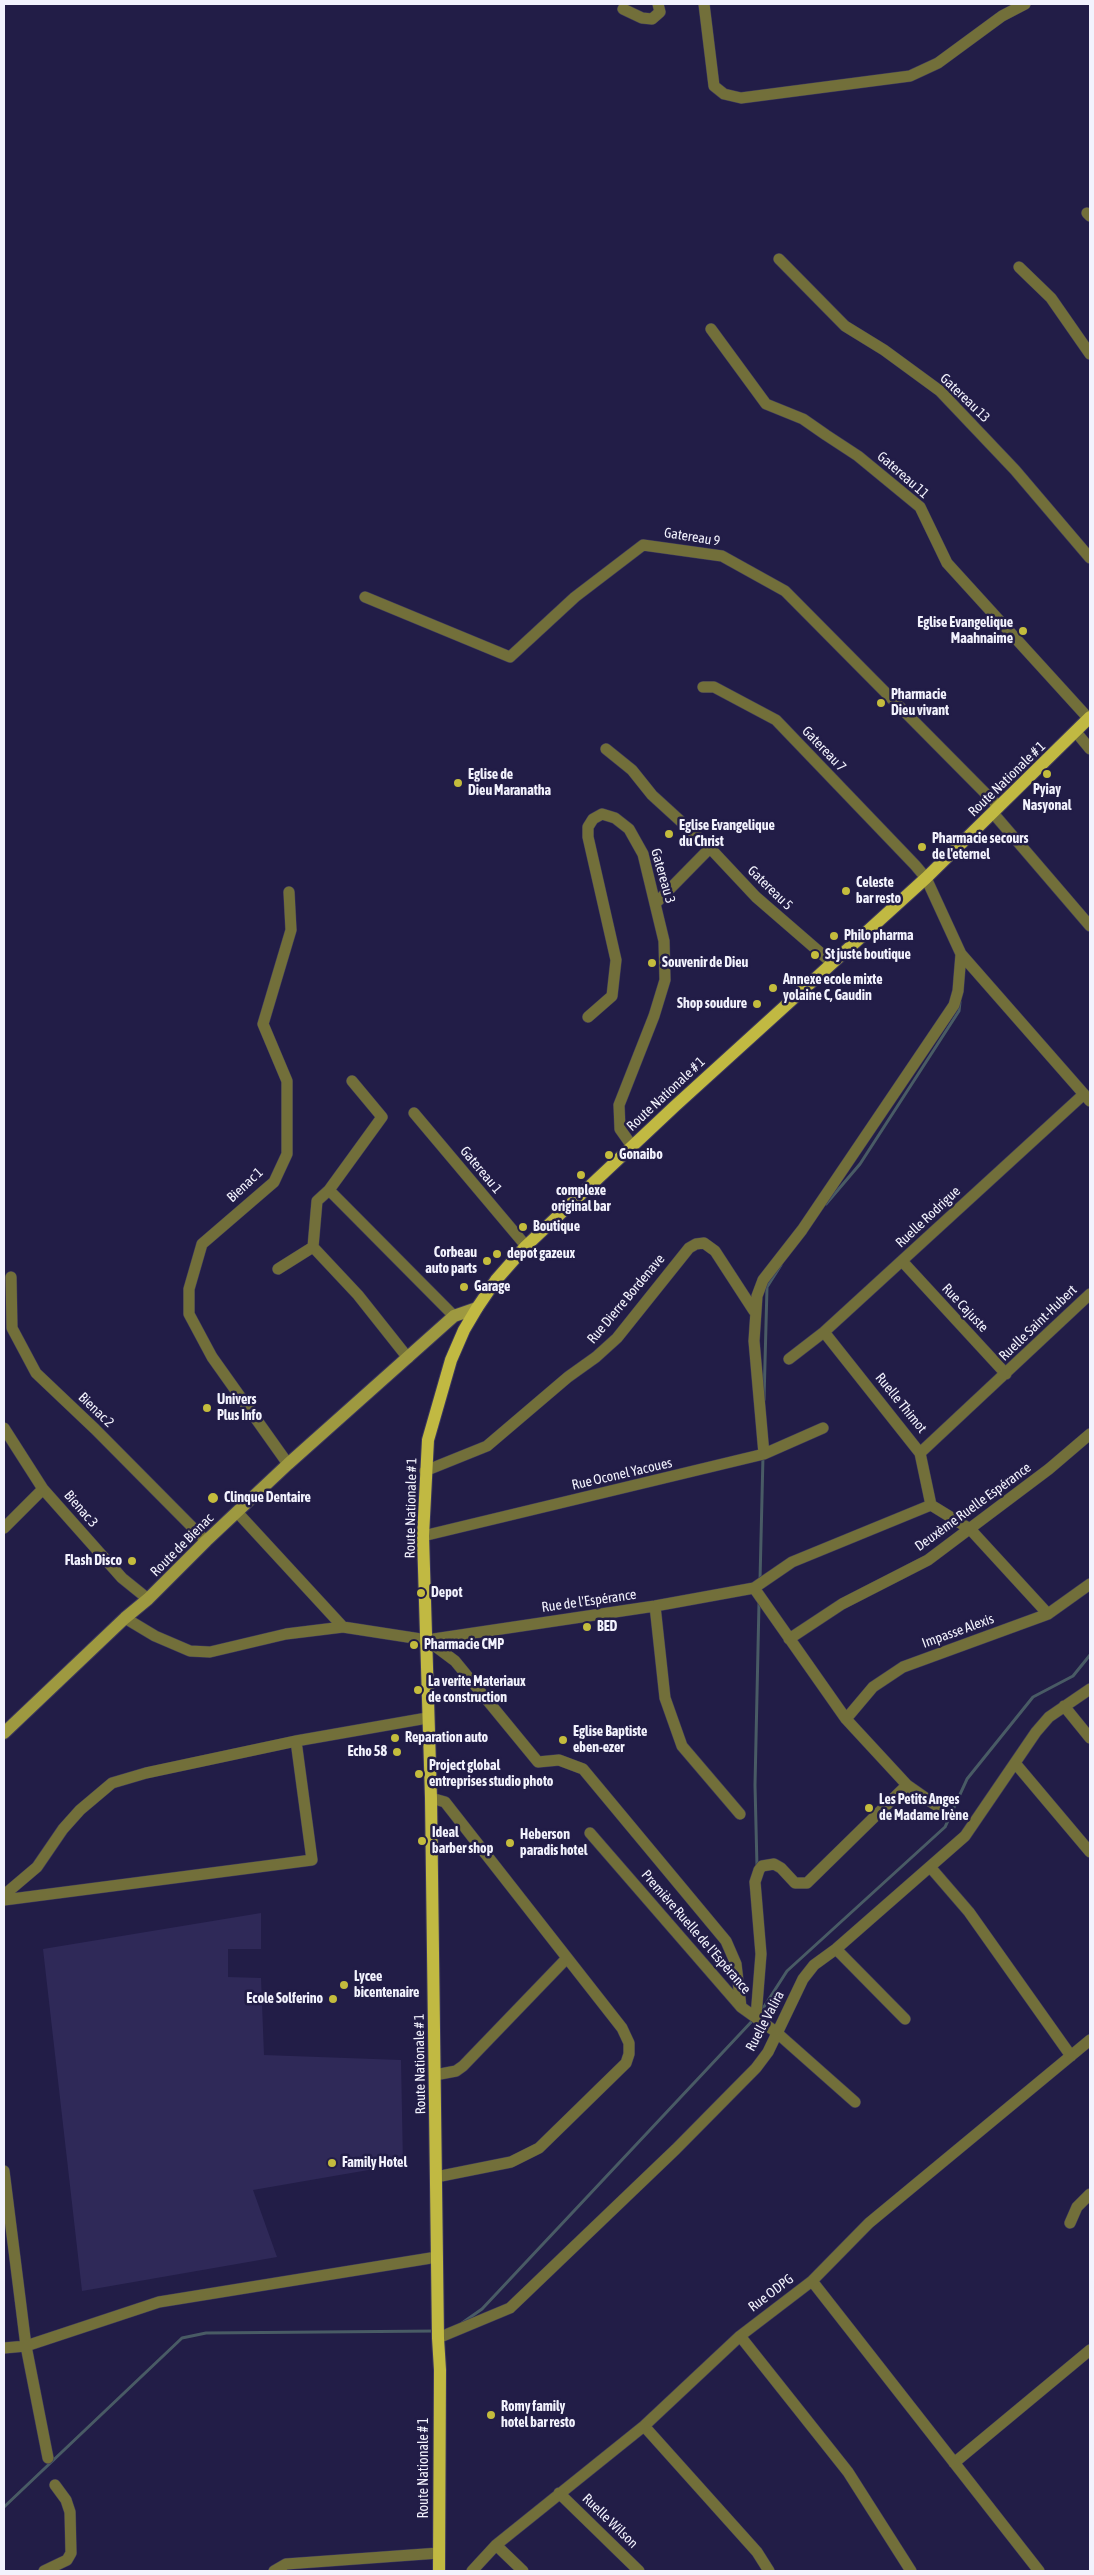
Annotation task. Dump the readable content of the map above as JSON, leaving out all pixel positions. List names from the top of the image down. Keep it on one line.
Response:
{"streets":{"main road":["Route Nationale # 1","Route de Bienac"],"street":["Gatereau 13","Gatereau 11","Gatereau 9","Gatereau 7","Gatereau 3","Gatereau 5","Gatereau 1","Bienac 1","Ruelle Rodrigue","Rue Dierre Bordenave","Rue Cajuste","Ruelle Saint-Hubert","Ruelle Thimot","Bienac 2","Rue Oconel Yacoues","Deuxème Ruelle Espérance","Bienac 3","Rue de l'Espérance","Impasse Alexis","Première Ruelle de l'Espérance","Ruelle Valira","Rue ODPG","Ruelle Wilson"]},"crossings":[["Gatereau 11","Route Nationale # 1"],["Gatereau 9","Route Nationale # 1"],["Gatereau 7","Route Nationale # 1"],["Route Nationale # 1","Gatereau 3"],["Route Nationale # 1","Gatereau 5"],["Route Nationale # 1","Gatereau 1"],["Route Nationale # 1","Rue Dierre Bordenave"],["Route Nationale # 1","Rue Oconel Yacoues"],["Route Nationale # 1","Route de Bienac"],["Route Nationale # 1","Rue de l'Espérance"],["Route Nationale # 1","Ruelle Valira"],["Bienac 1","Route de Bienac"],["Ruelle Rodrigue","Rue Cajuste"],["Ruelle Rodrigue","Ruelle Thimot"],["Rue Cajuste","Ruelle Saint-Hubert"],["Ruelle Saint-Hubert","Ruelle Thimot"],["Bienac 2","Route de Bienac"],["Bienac 3","Route de Bienac"],["Première Ruelle de l'Espérance","Ruelle Valira"],["Rue ODPG","Ruelle Wilson"]],"places":["Eglise Evangelique Maahnaime","Pharmacie Dieu vivant","Pyiay Nasyonal","Eglise de Dieu Maranatha","Eglise Evangelique du Christ","Pharmacie secours de l'eternel","Celeste bar resto","Philo pharma","St juste boutique","Souvenir de Dieu","Annexe ecole mixte yolaine C, Gaudin","Shop soudure","Gonaibo","complexe original bar","Boutique","depot gazeux","Corbeau auto parts","Garage","Univers Plus Info","Clinque Dentaire","Flash Disco","Depot","BED","Pharmacie CMP","La verite Materiaux de construction","Reparation auto","Eglise Baptiste eben-ezer","Echo 58","Project global entreprises studio photo","Les Petits Anges de Madame Irène","Ideal barber shop","Heberson paradis hotel","Lycee bicentenaire","Ecole Solferino","Family Hotel","Romy family hotel bar resto"]}
